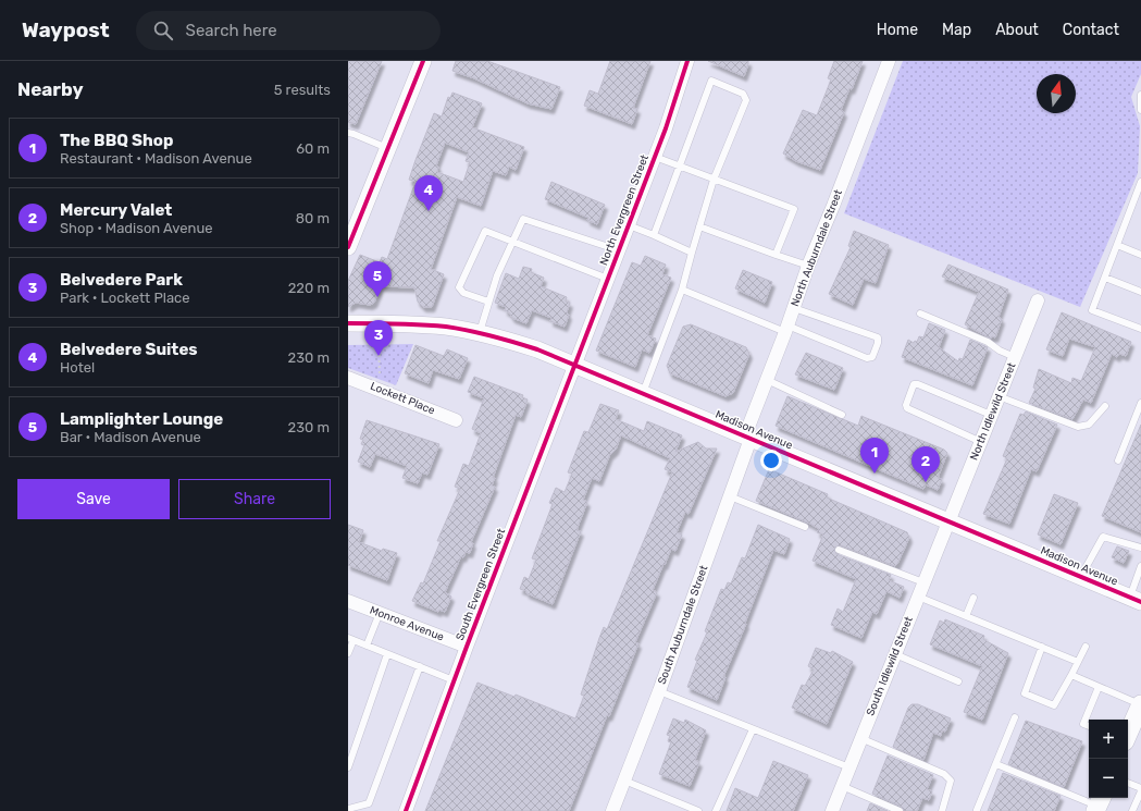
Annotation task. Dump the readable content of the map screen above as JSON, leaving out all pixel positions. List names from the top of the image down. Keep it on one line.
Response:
{"streets":{"street":["North Evergreen Street","North Auburndale Street","Lockett Place","North Idlewild Street","Madison Avenue","South Evergreen Street","Monroe Avenue","South Auburndale Street","South Idlewild Street"]},"crossings":[["North Evergreen Street","Madison Avenue"],["North Evergreen Street","South Evergreen Street"],["North Auburndale Street","Madison Avenue"],["North Auburndale Street","South Auburndale Street"],["North Idlewild Street","Madison Avenue"],["North Idlewild Street","South Idlewild Street"],["Madison Avenue","South Evergreen Street"],["Madison Avenue","South Auburndale Street"],["Madison Avenue","South Idlewild Street"],["South Evergreen Street","Monroe Avenue"]],"north":"top","page":{"header":"Waypost","search":"Search here","nav":["Home","Map","About","Contact"],"heading":["Nearby","5 results"],"list":[{"mark":"1","name":"The BBQ Shop","note":"Restaurant · Madison Avenue","value":"60 m"},{"mark":"2","name":"Mercury Valet","note":"Shop · Madison Avenue","value":"80 m"},{"mark":"3","name":"Belvedere Park","note":"Park · Lockett Place","value":"220 m"},{"mark":"4","name":"Belvedere Suites","note":"Hotel","value":"230 m"},{"mark":"5","name":"Lamplighter Lounge","note":"Bar · Madison Avenue","value":"230 m"}],"pins":["4","5","3","1","2"],"buttons":["Save","Share"],"map_buttons":["+","−"]}}
